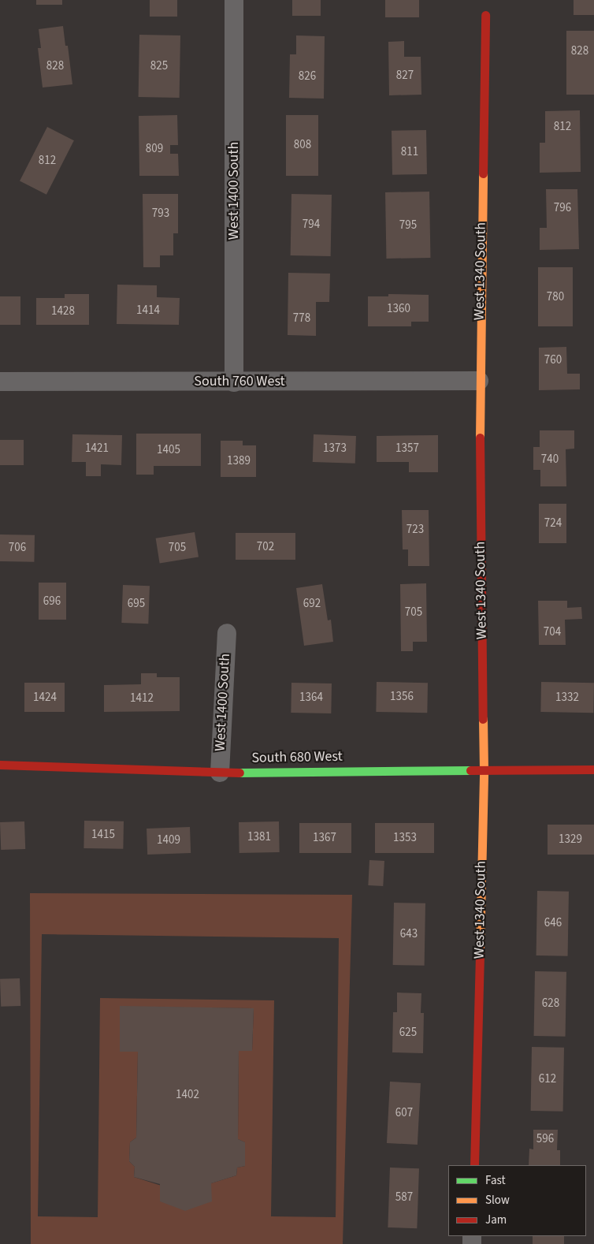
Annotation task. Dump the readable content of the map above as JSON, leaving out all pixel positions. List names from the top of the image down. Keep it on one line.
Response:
{"streets":{"street":["West 1400 South","West 1340 South","South 760 West","South 680 West"]},"crossings":[["West 1400 South","South 760 West"],["West 1400 South","South 680 West"],["West 1340 South","South 760 West"],["West 1340 South","South 680 West"]],"house_numbers":["828","828","825","827","826","812","808","809","811","812","796","793","794","795","780","1360","1414","1428","778","760","1421","1373","1357","1405","740","1389","724","723","702","706","705","696","695","692","705","704","1356","1424","1364","1332","1412","1415","1381","1367","1353","1329","1409","646","643","628","625","612","1402","607","596","587"],"legend":["Fast","Slow","Jam"]}
